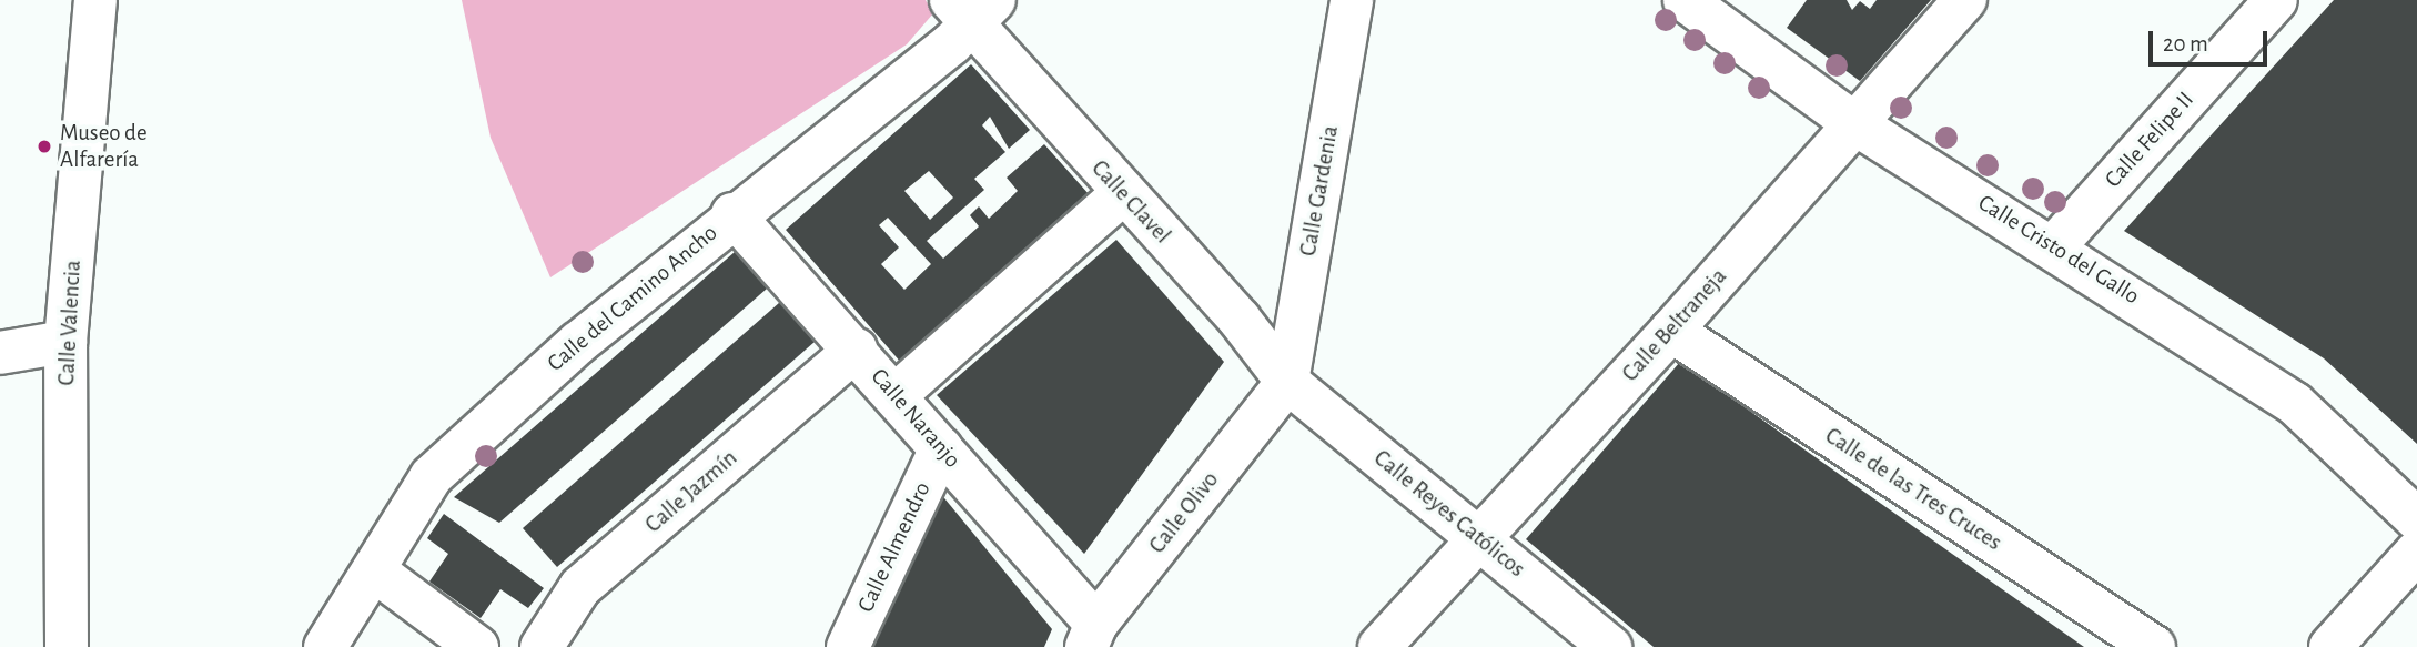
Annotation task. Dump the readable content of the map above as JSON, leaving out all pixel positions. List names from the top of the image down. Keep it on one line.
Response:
{"streets":{"street":["Calle Felipe II","Calle Gardenia","Calle Clavel","Calle Cristo del Gallo","Calle del Camino Ancho","Calle Valencia","Calle Beltraneja","Calle Naranjo","Calle de las Tres Cruces","Calle Jazmín","Calle Olivo","Calle Reyes Católicos","Calle Almendro"]},"crossings":[["Calle Felipe II","Calle Cristo del Gallo"],["Calle Gardenia","Calle Clavel"],["Calle Gardenia","Calle Olivo"],["Calle Gardenia","Calle Reyes Católicos"],["Calle Clavel","Calle del Camino Ancho"],["Calle Clavel","Calle Olivo"],["Calle Clavel","Calle Reyes Católicos"],["Calle Cristo del Gallo","Calle Beltraneja"],["Calle del Camino Ancho","Calle Naranjo"],["Calle Beltraneja","Calle de las Tres Cruces"],["Calle Beltraneja","Calle Reyes Católicos"],["Calle Naranjo","Calle Jazmín"],["Calle Naranjo","Calle Olivo"],["Calle Naranjo","Calle Almendro"],["Calle Olivo","Calle Reyes Católicos"]],"places":["Museo de Alfarería"],"scale_bar":"20 m"}
